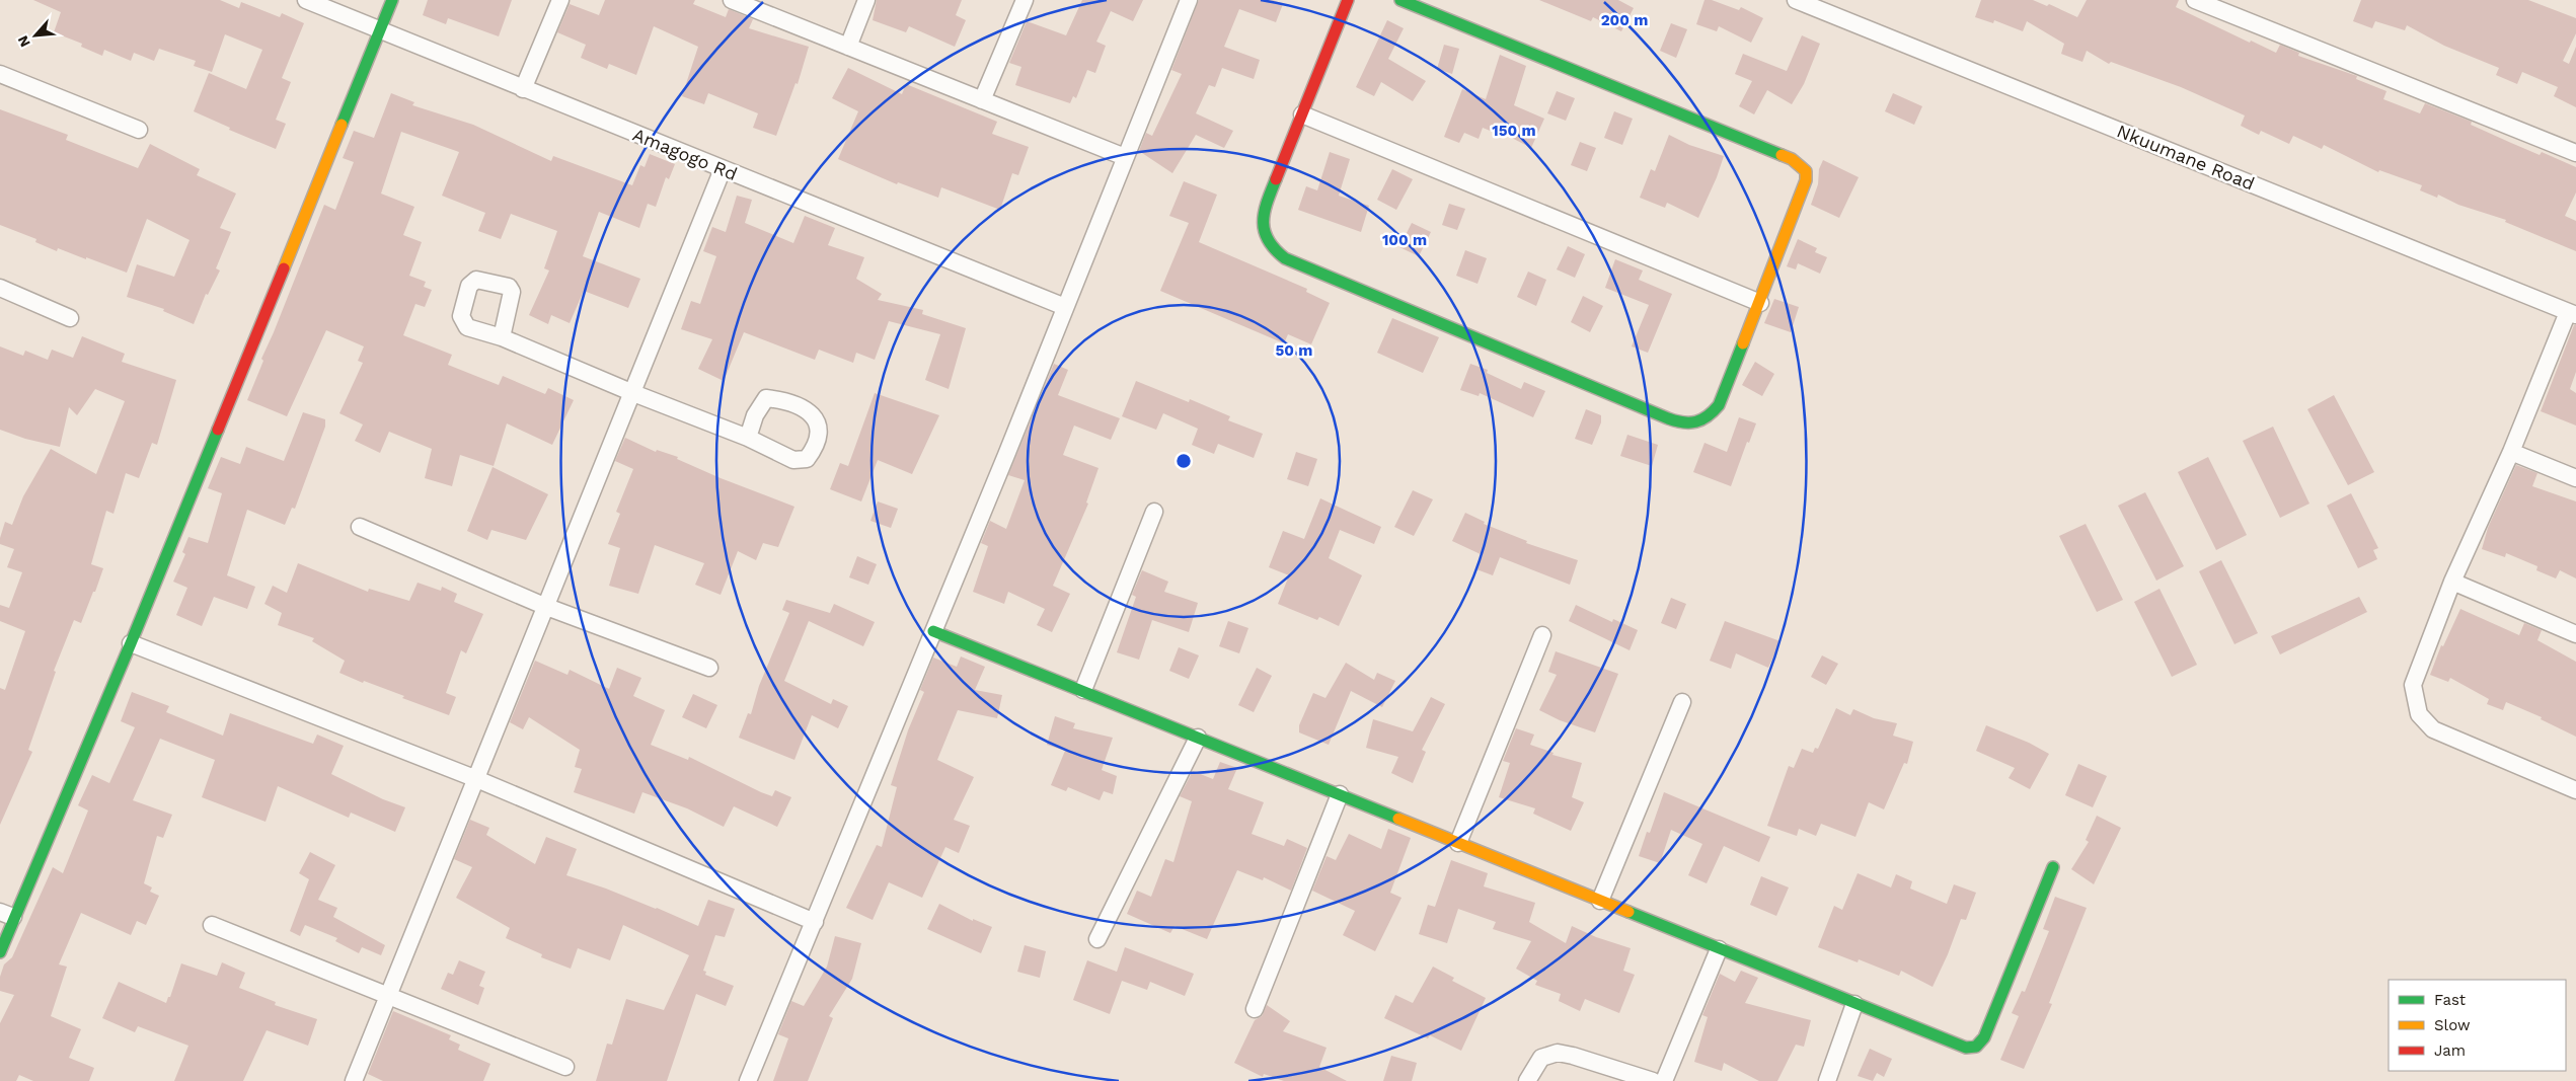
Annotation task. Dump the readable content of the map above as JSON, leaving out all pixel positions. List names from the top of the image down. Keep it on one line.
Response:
{"streets":{"street":["Amagogo Rd","Nkuumane Road"]},"legend":["Fast","Slow","Jam"],"north":"bottom left","rings":["200 m","150 m","100 m","50 m"]}
